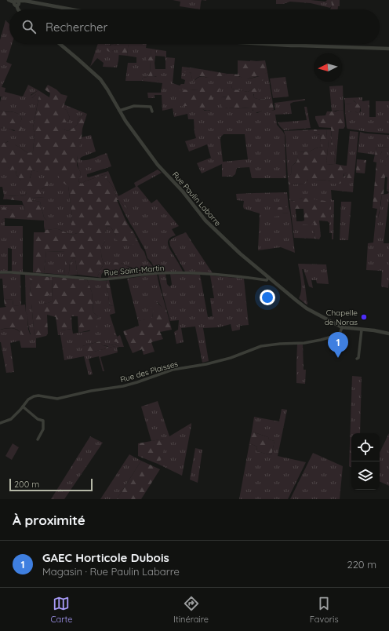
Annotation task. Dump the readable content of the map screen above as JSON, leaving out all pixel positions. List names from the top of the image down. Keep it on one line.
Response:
{"streets":{"street":["Rue Paulin Labarre","Rue Saint-Martin","Rue des Plaisses"]},"crossings":[["Rue Paulin Labarre","Rue Saint-Martin"],["Rue Paulin Labarre","Rue des Plaisses"]],"places":["Chapelle de Noras"],"scale_bar":"200 m","north":"left","page":{"search":"Rechercher","pins":"1","scale":"200 m","heading":"À proximité","list":[{"mark":"1","name":"GAEC Horticole Dubois","note":"Magasin · Rue Paulin Labarre","value":"220 m"}],"nav":["Carte","Itinéraire","Favoris"]}}
